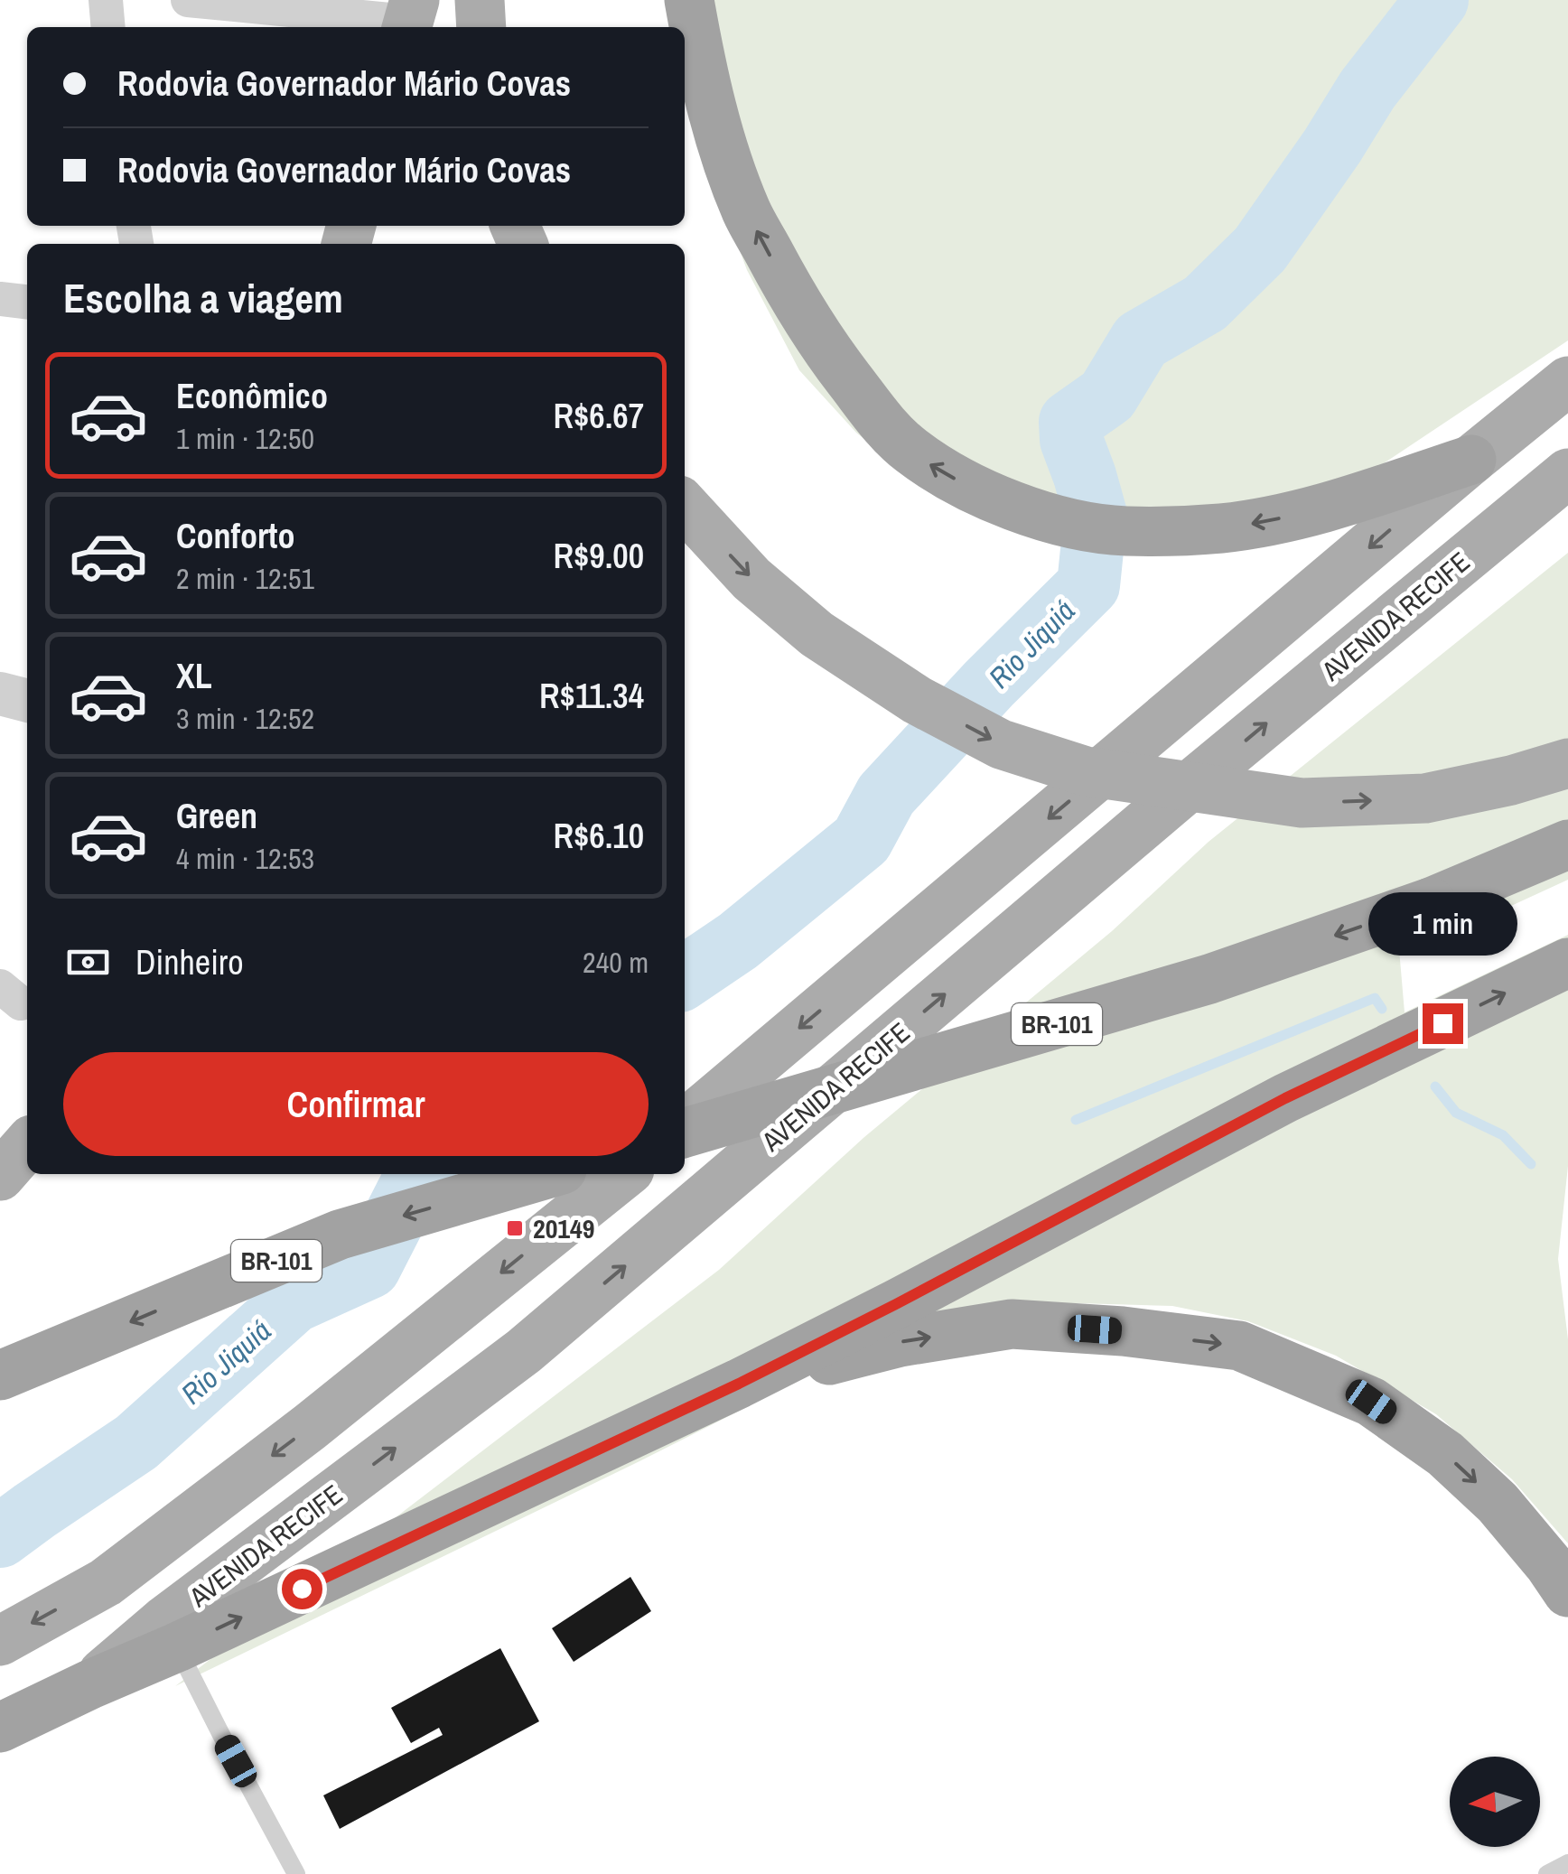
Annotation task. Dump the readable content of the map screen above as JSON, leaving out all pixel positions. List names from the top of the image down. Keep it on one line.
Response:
{"streets":{"highway":["BR-101"],"main road":["AVENIDA RECIFE"]},"water":["Rio Jiquiá"],"places":{"transit":["20149"]},"north":"left","page":{"banner":["Rodovia Governador Mário Covas","Rodovia Governador Mário Covas"],"heading":"Escolha a viagem","list":[{"name":"Econômico","note":"1 min · 12:50","value":"R$6.67"},{"name":"Conforto","note":"2 min · 12:51","value":"R$9.00"},{"name":"XL","note":"3 min · 12:52","value":"R$11.34"},{"name":"Green","note":"4 min · 12:53","value":"R$6.10"}],"bubble":"1 min","pay":["Dinheiro","240 m"],"buttons":"Confirmar"}}
